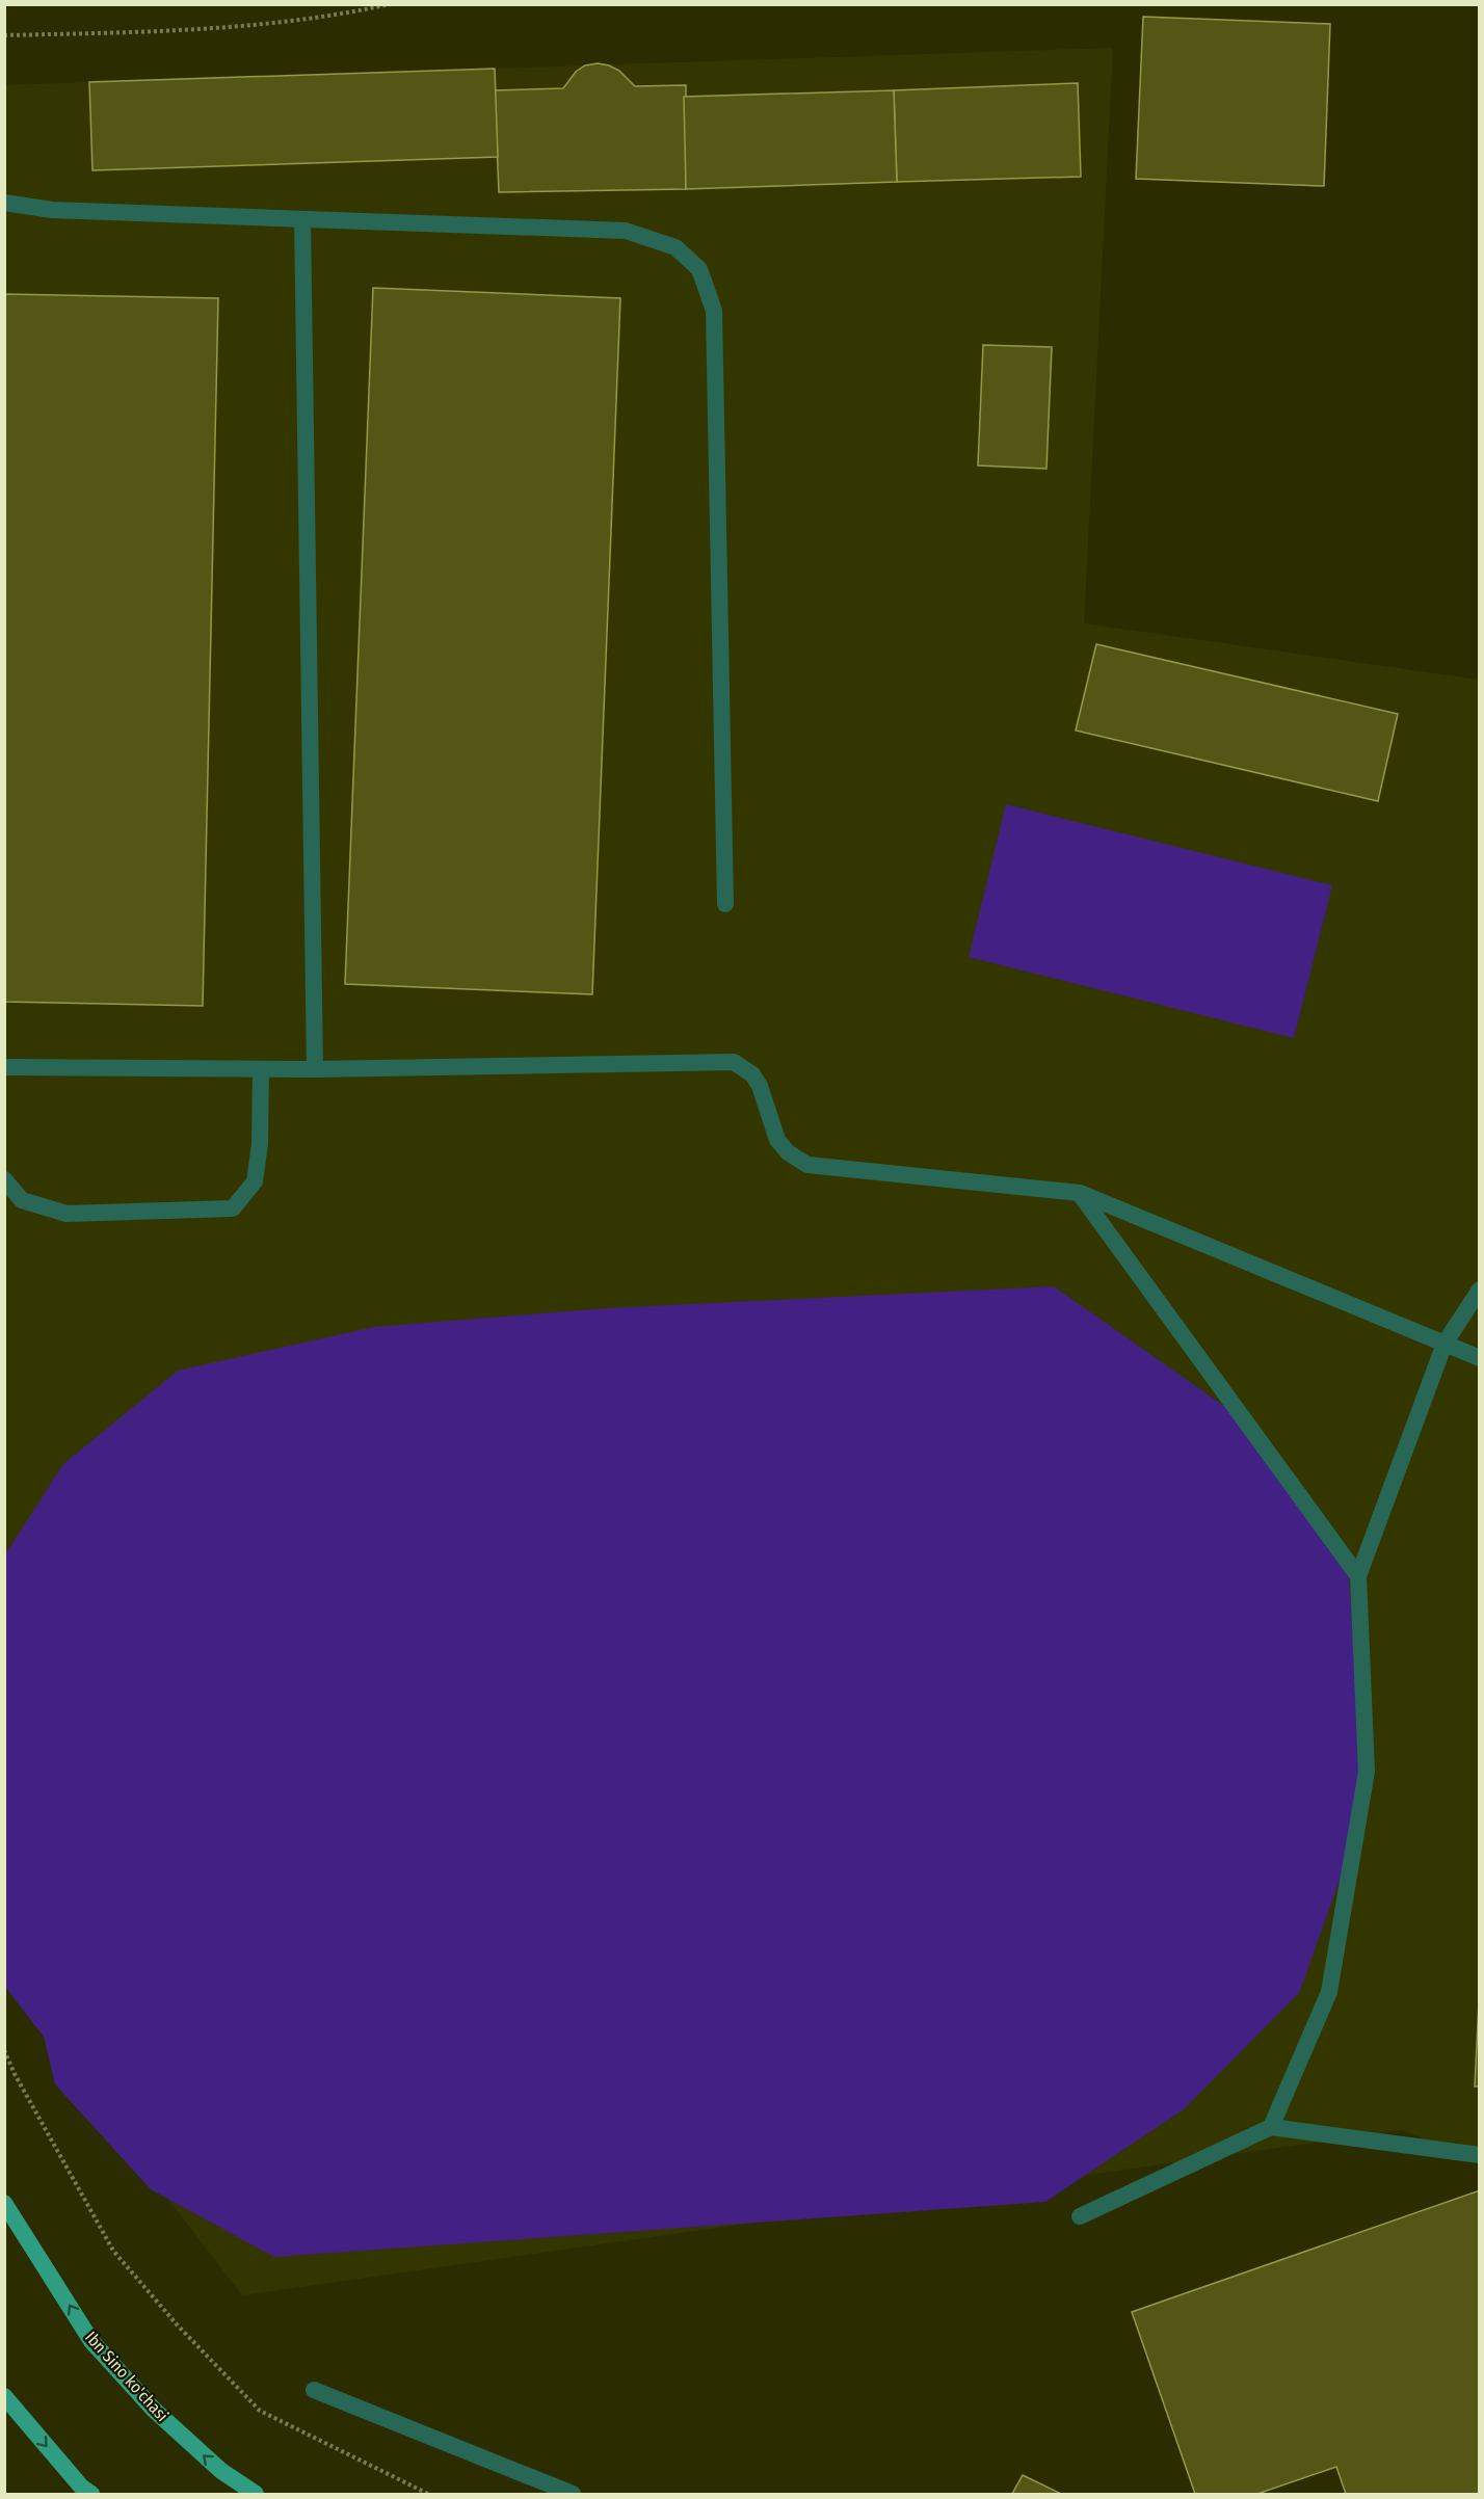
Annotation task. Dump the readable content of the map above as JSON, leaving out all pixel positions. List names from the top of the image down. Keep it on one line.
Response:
{"streets":{"main road":["Ibn Sino ko'chasi"]}}
